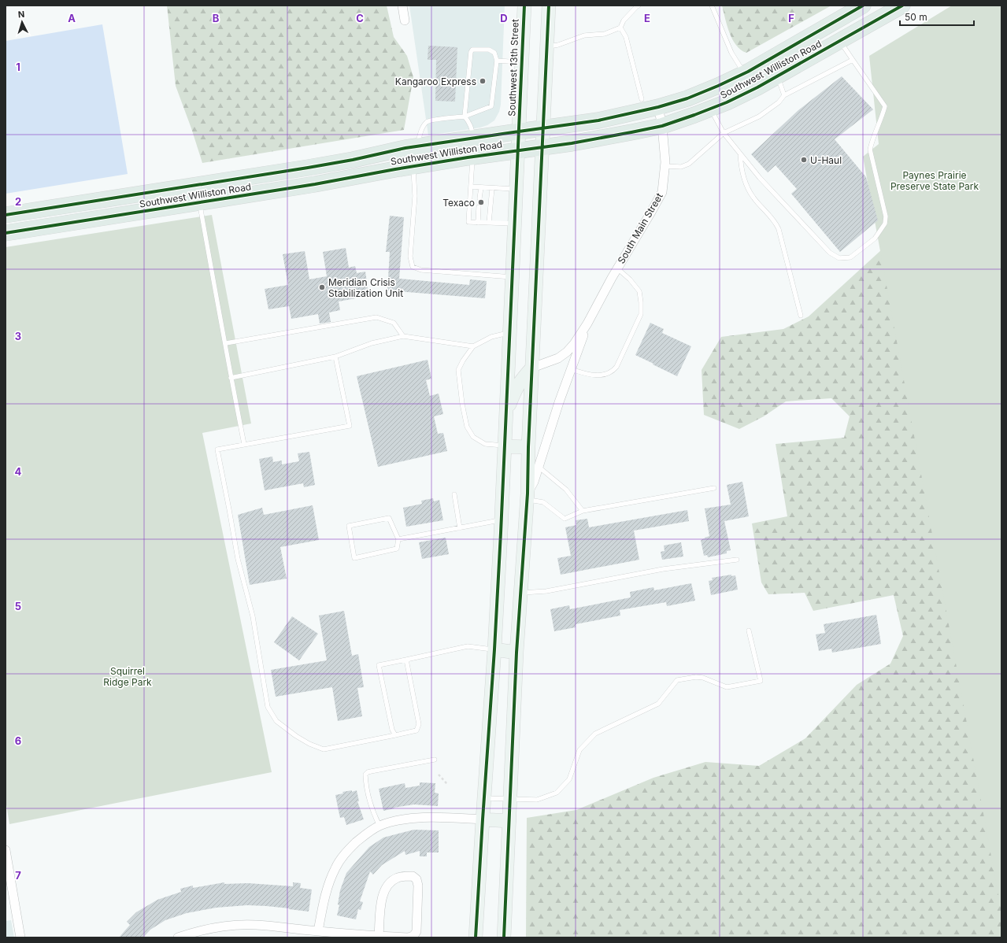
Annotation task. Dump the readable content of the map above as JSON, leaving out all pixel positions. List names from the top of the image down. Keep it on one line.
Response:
{"streets":{"highway":["Southwest Williston Road"],"main road":["Southwest 13th Street"],"street":["South Main Street"]},"crossings":[["Southwest 13th Street","Southwest Williston Road"],["Southwest Williston Road","South Main Street"]],"parks":["Paynes Prairie Preserve State Park","Squirrel Ridge Park"],"places":["Kangaroo Express","U-Haul","Texaco","Meridian Crisis Stabilization Unit"],"scale_bar":"50 m","north":"top","grid":{"columns":["A","B","C","D","E","F"],"rows":["1","2","3","4","5","6","7"]}}
